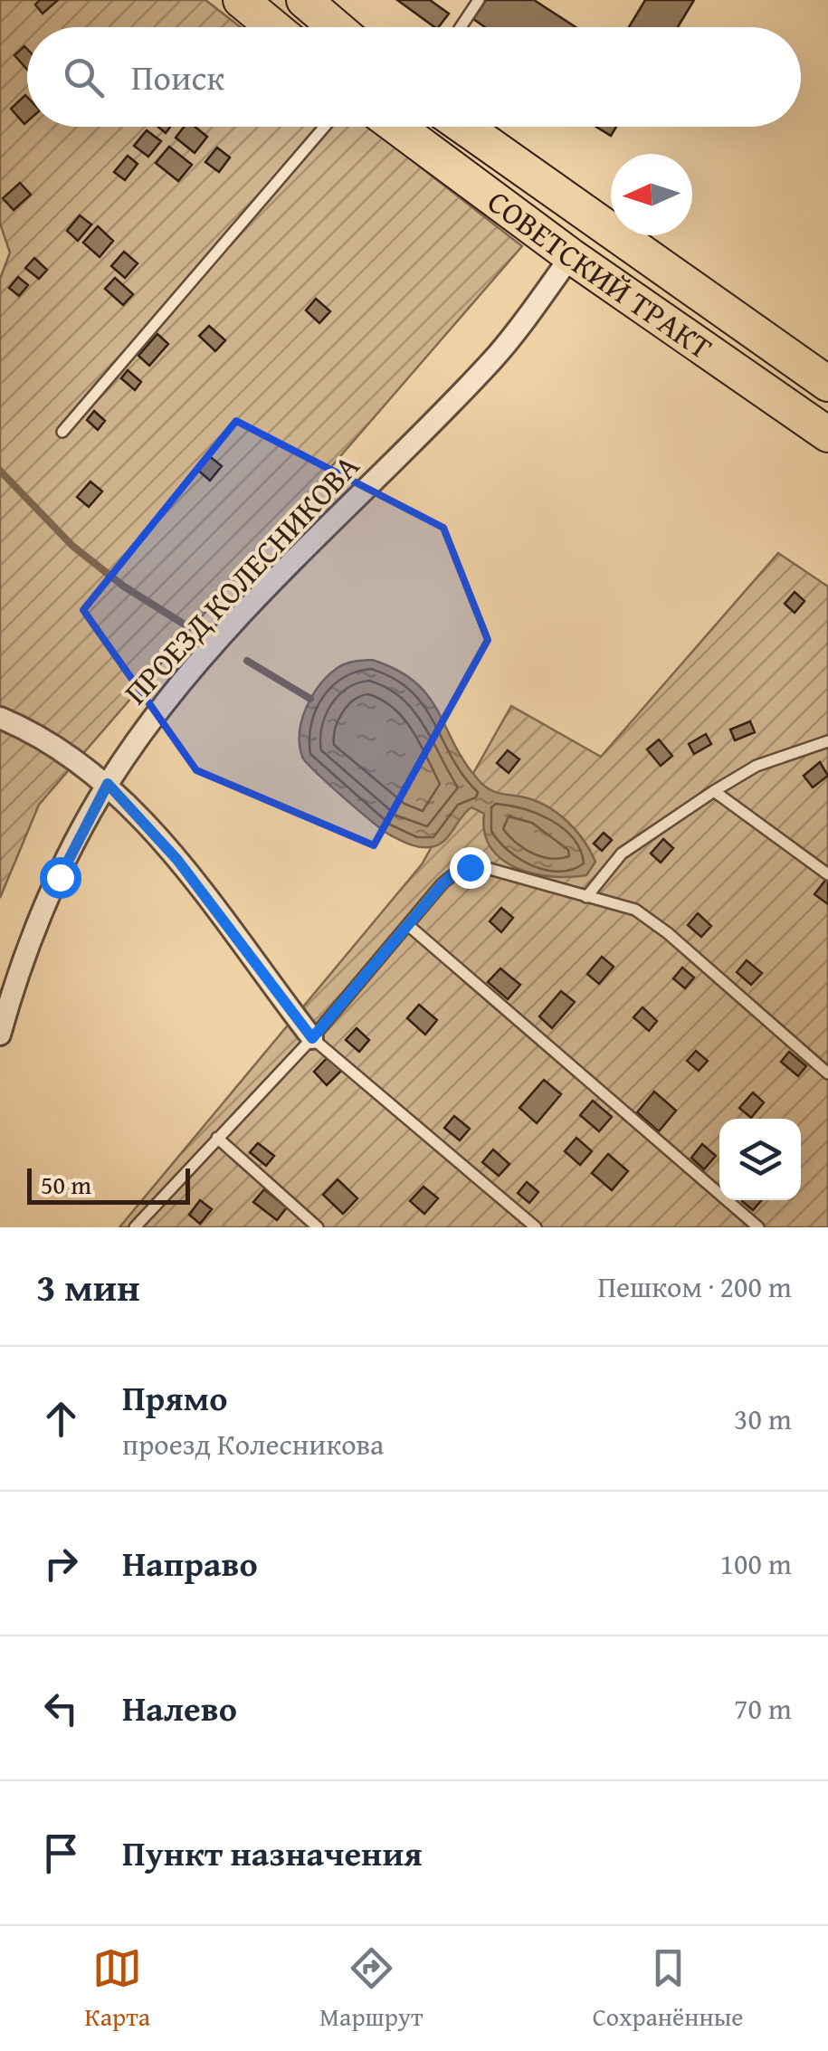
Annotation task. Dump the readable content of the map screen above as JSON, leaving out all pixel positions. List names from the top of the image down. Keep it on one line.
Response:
{"streets":{"highway":["СОВЕТСКИЙ ТРАКТ"],"street":["ПРОЕЗД КОЛЕСНИКОВА"]},"crossings":[["СОВЕТСКИЙ ТРАКТ","ПРОЕЗД КОЛЕСНИКОВА"]],"scale_bar":"50 m","north":"left","page":{"search":"Поиск","scale":"50 m","heading":["3 мин","Пешком · 200 m"],"list":[["Прямо","проезд Колесникова","30 m"],["Направо","100 m"],["Налево","70 m"],"Пункт назначения"],"nav":["Карта","Маршрут","Сохранённые"]}}
